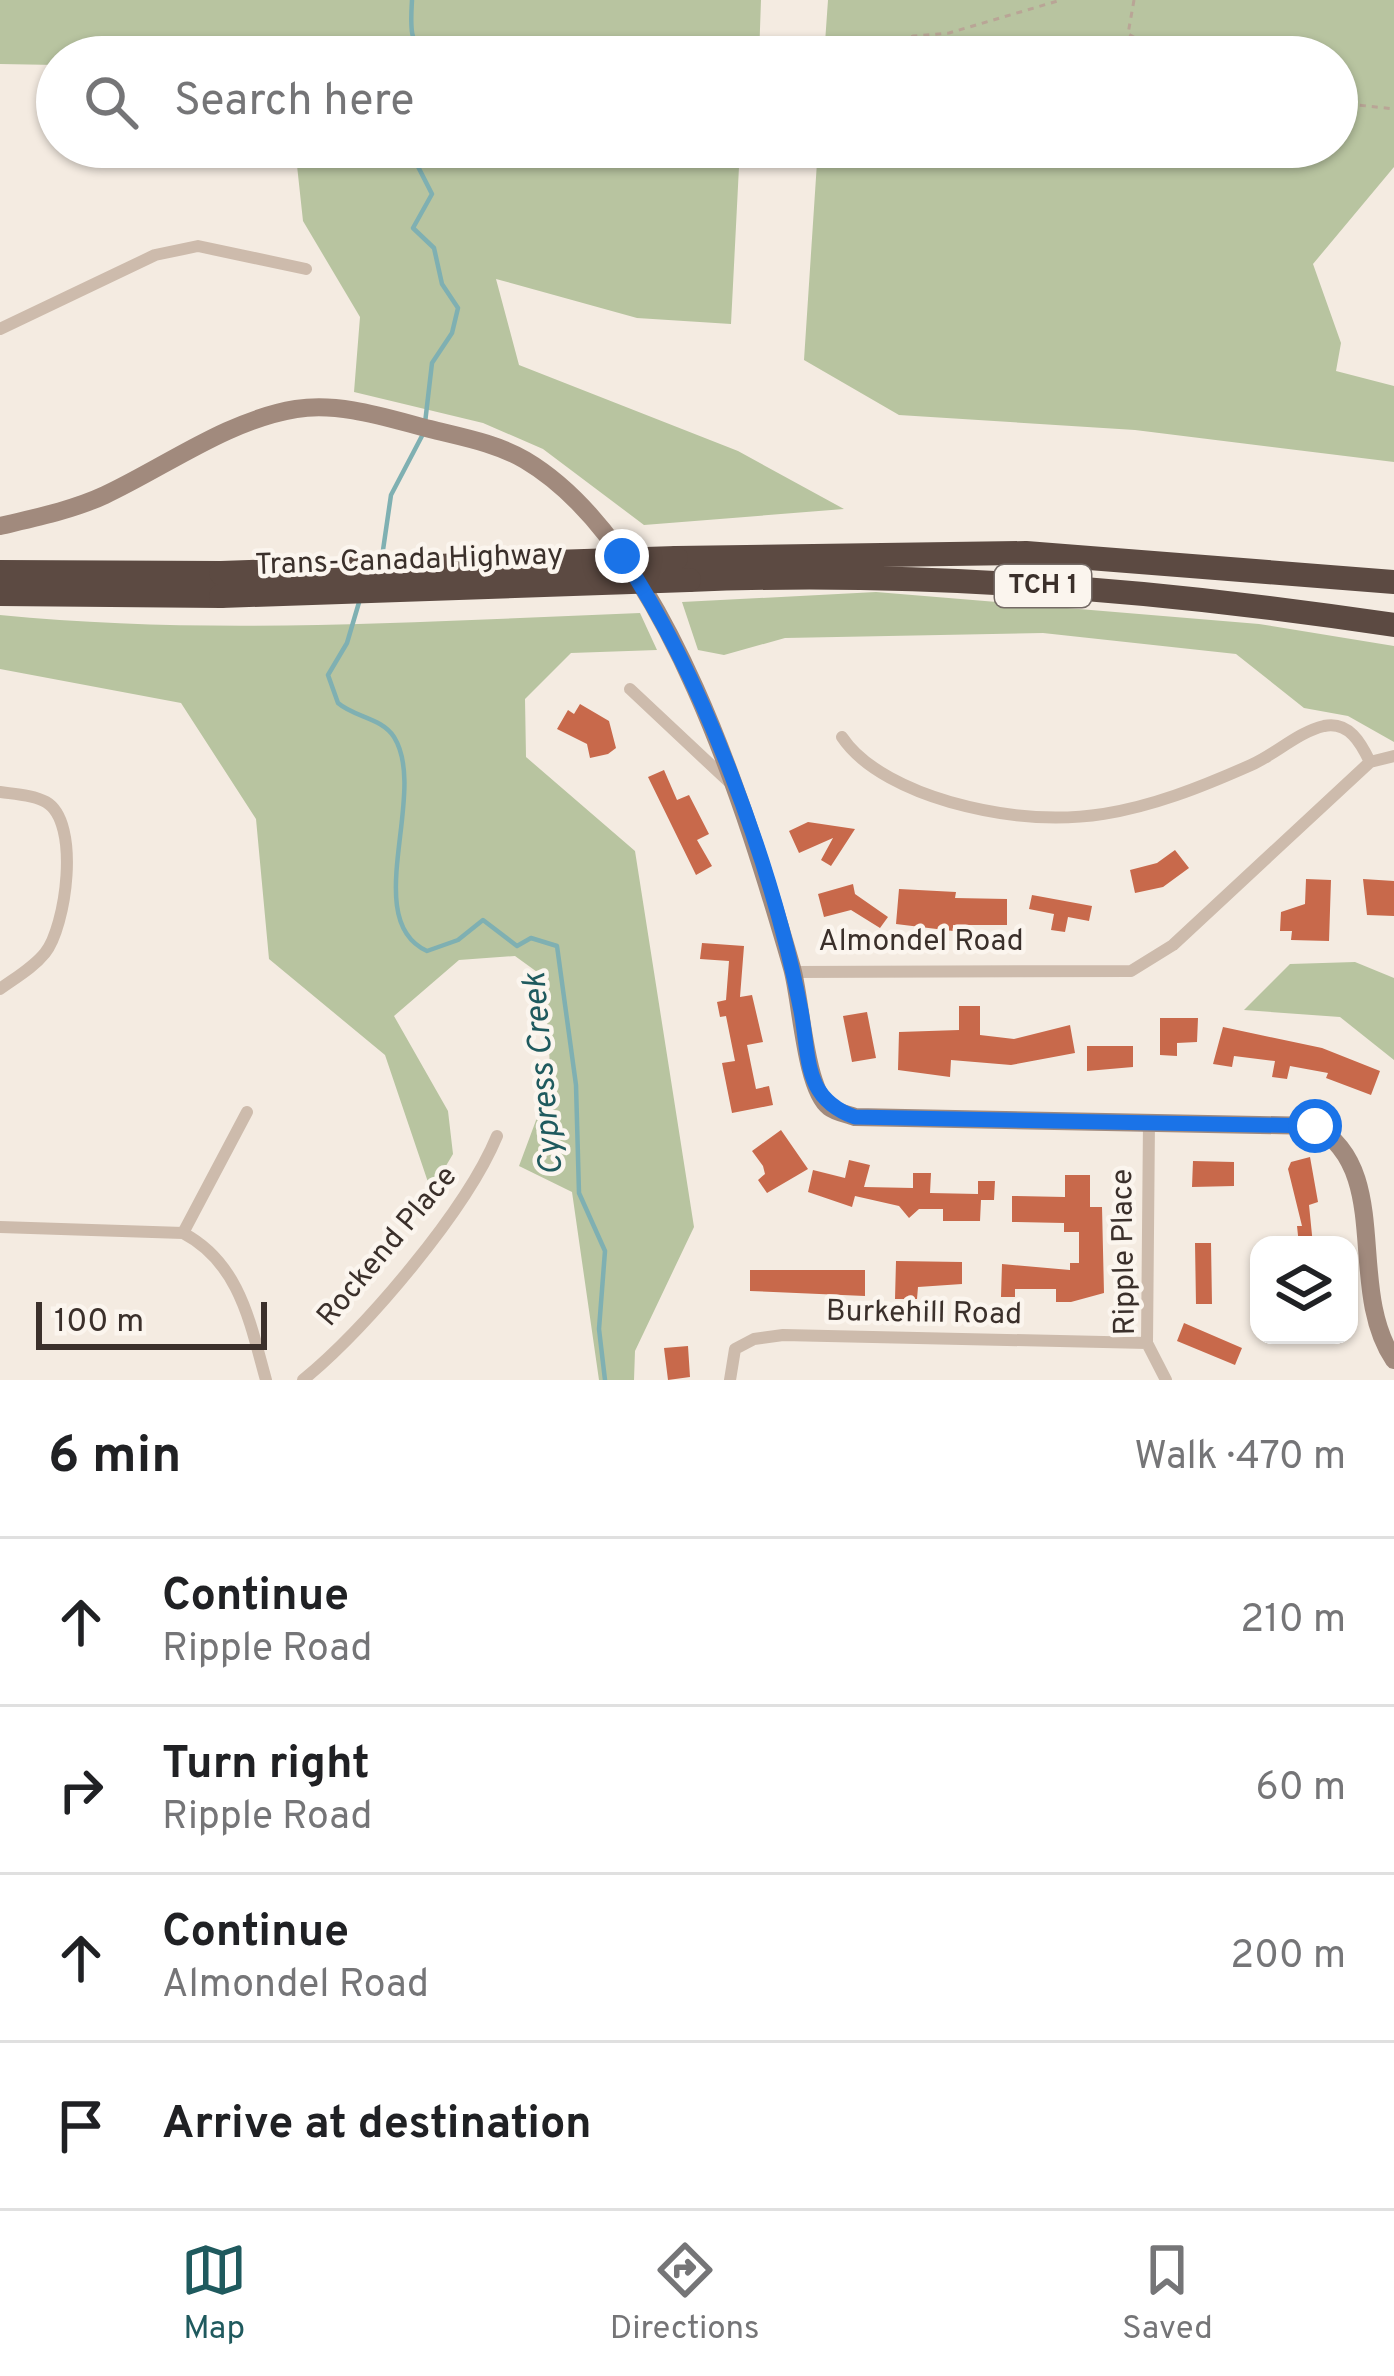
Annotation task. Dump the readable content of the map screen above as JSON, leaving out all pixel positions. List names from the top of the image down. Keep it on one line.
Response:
{"streets":{"highway":["Trans-Canada Highway","TCH 1"],"street":["Almondel Road","Rockend Place","Ripple Place","Burkehill Road"]},"crossings":[["Ripple Place","Burkehill Road"]],"water":["Cypress Creek"],"scale_bar":"100 m","page":{"search":"Search here","scale":"100 m","heading":["6 min","Walk · 470 m"],"list":[["Continue","Ripple Road","210 m"],["Turn right","Ripple Road","60 m"],["Continue","Almondel Road","200 m"],"Arrive at destination"],"nav":["Map","Directions","Saved"]}}
